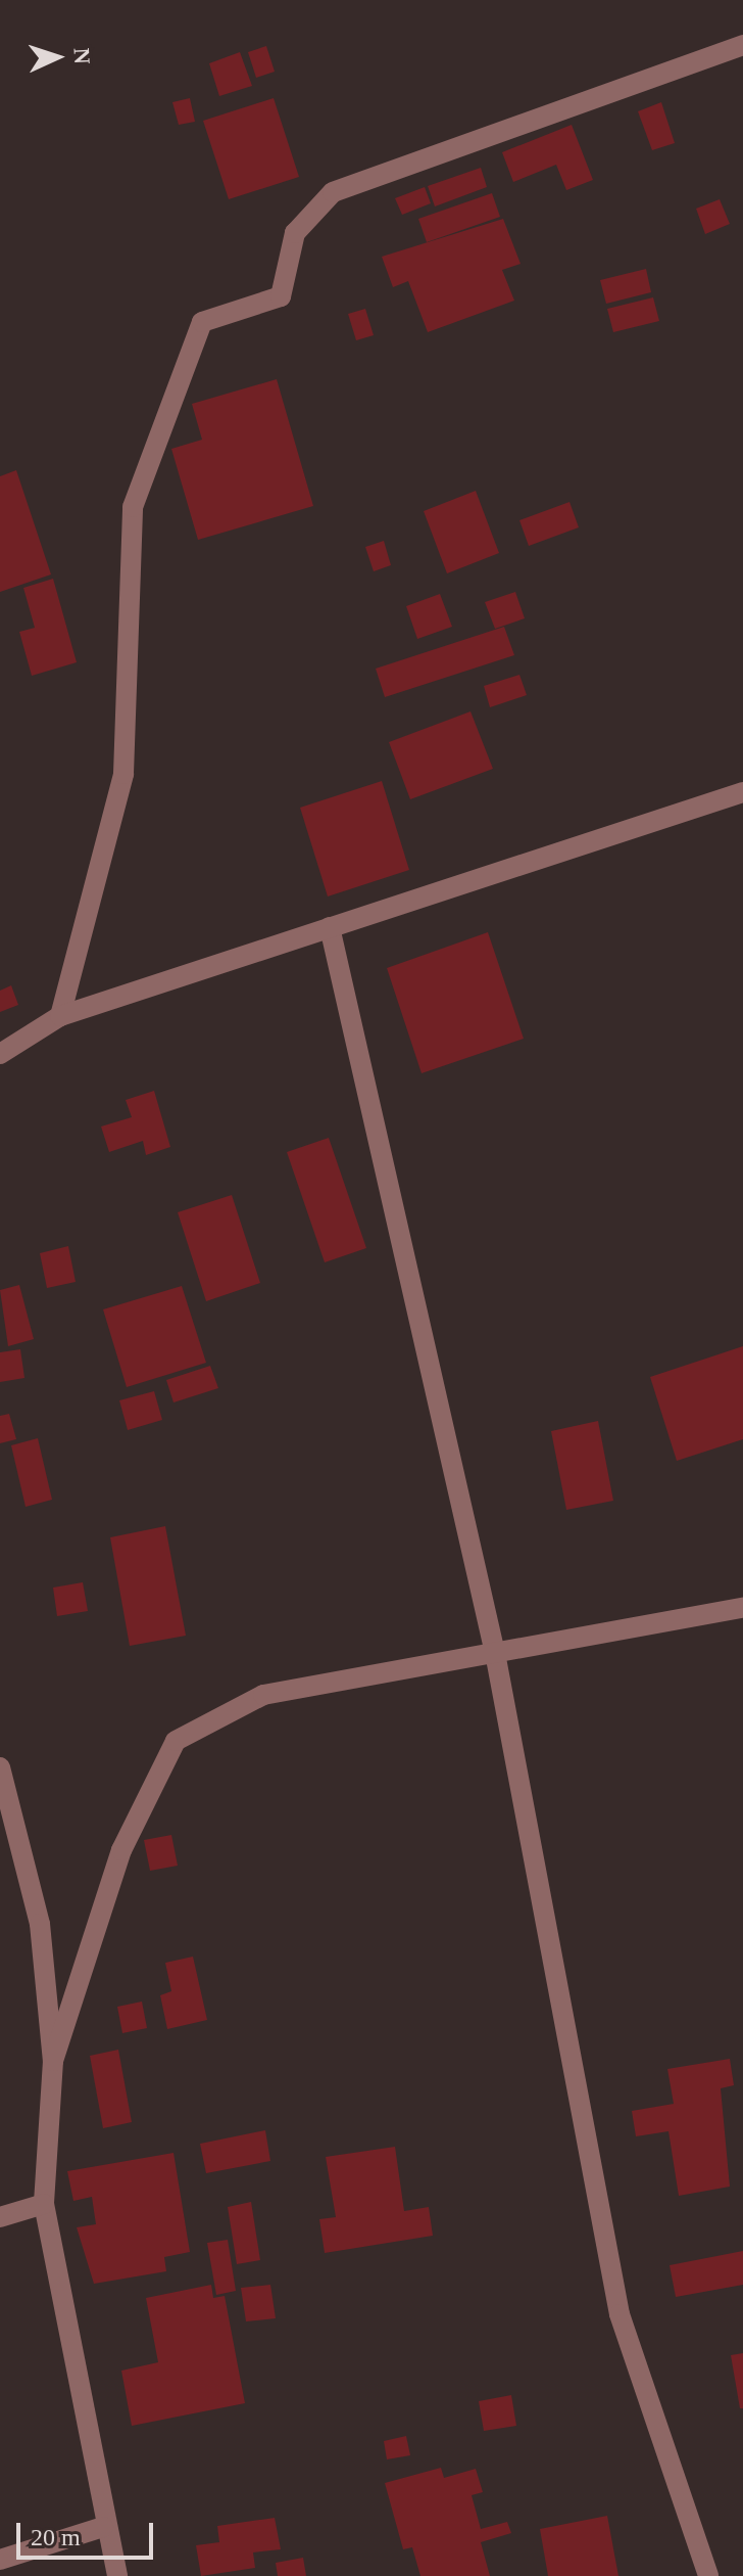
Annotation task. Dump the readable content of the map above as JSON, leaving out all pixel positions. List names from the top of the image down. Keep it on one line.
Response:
{"scale_bar":"20 m","north":"right"}
